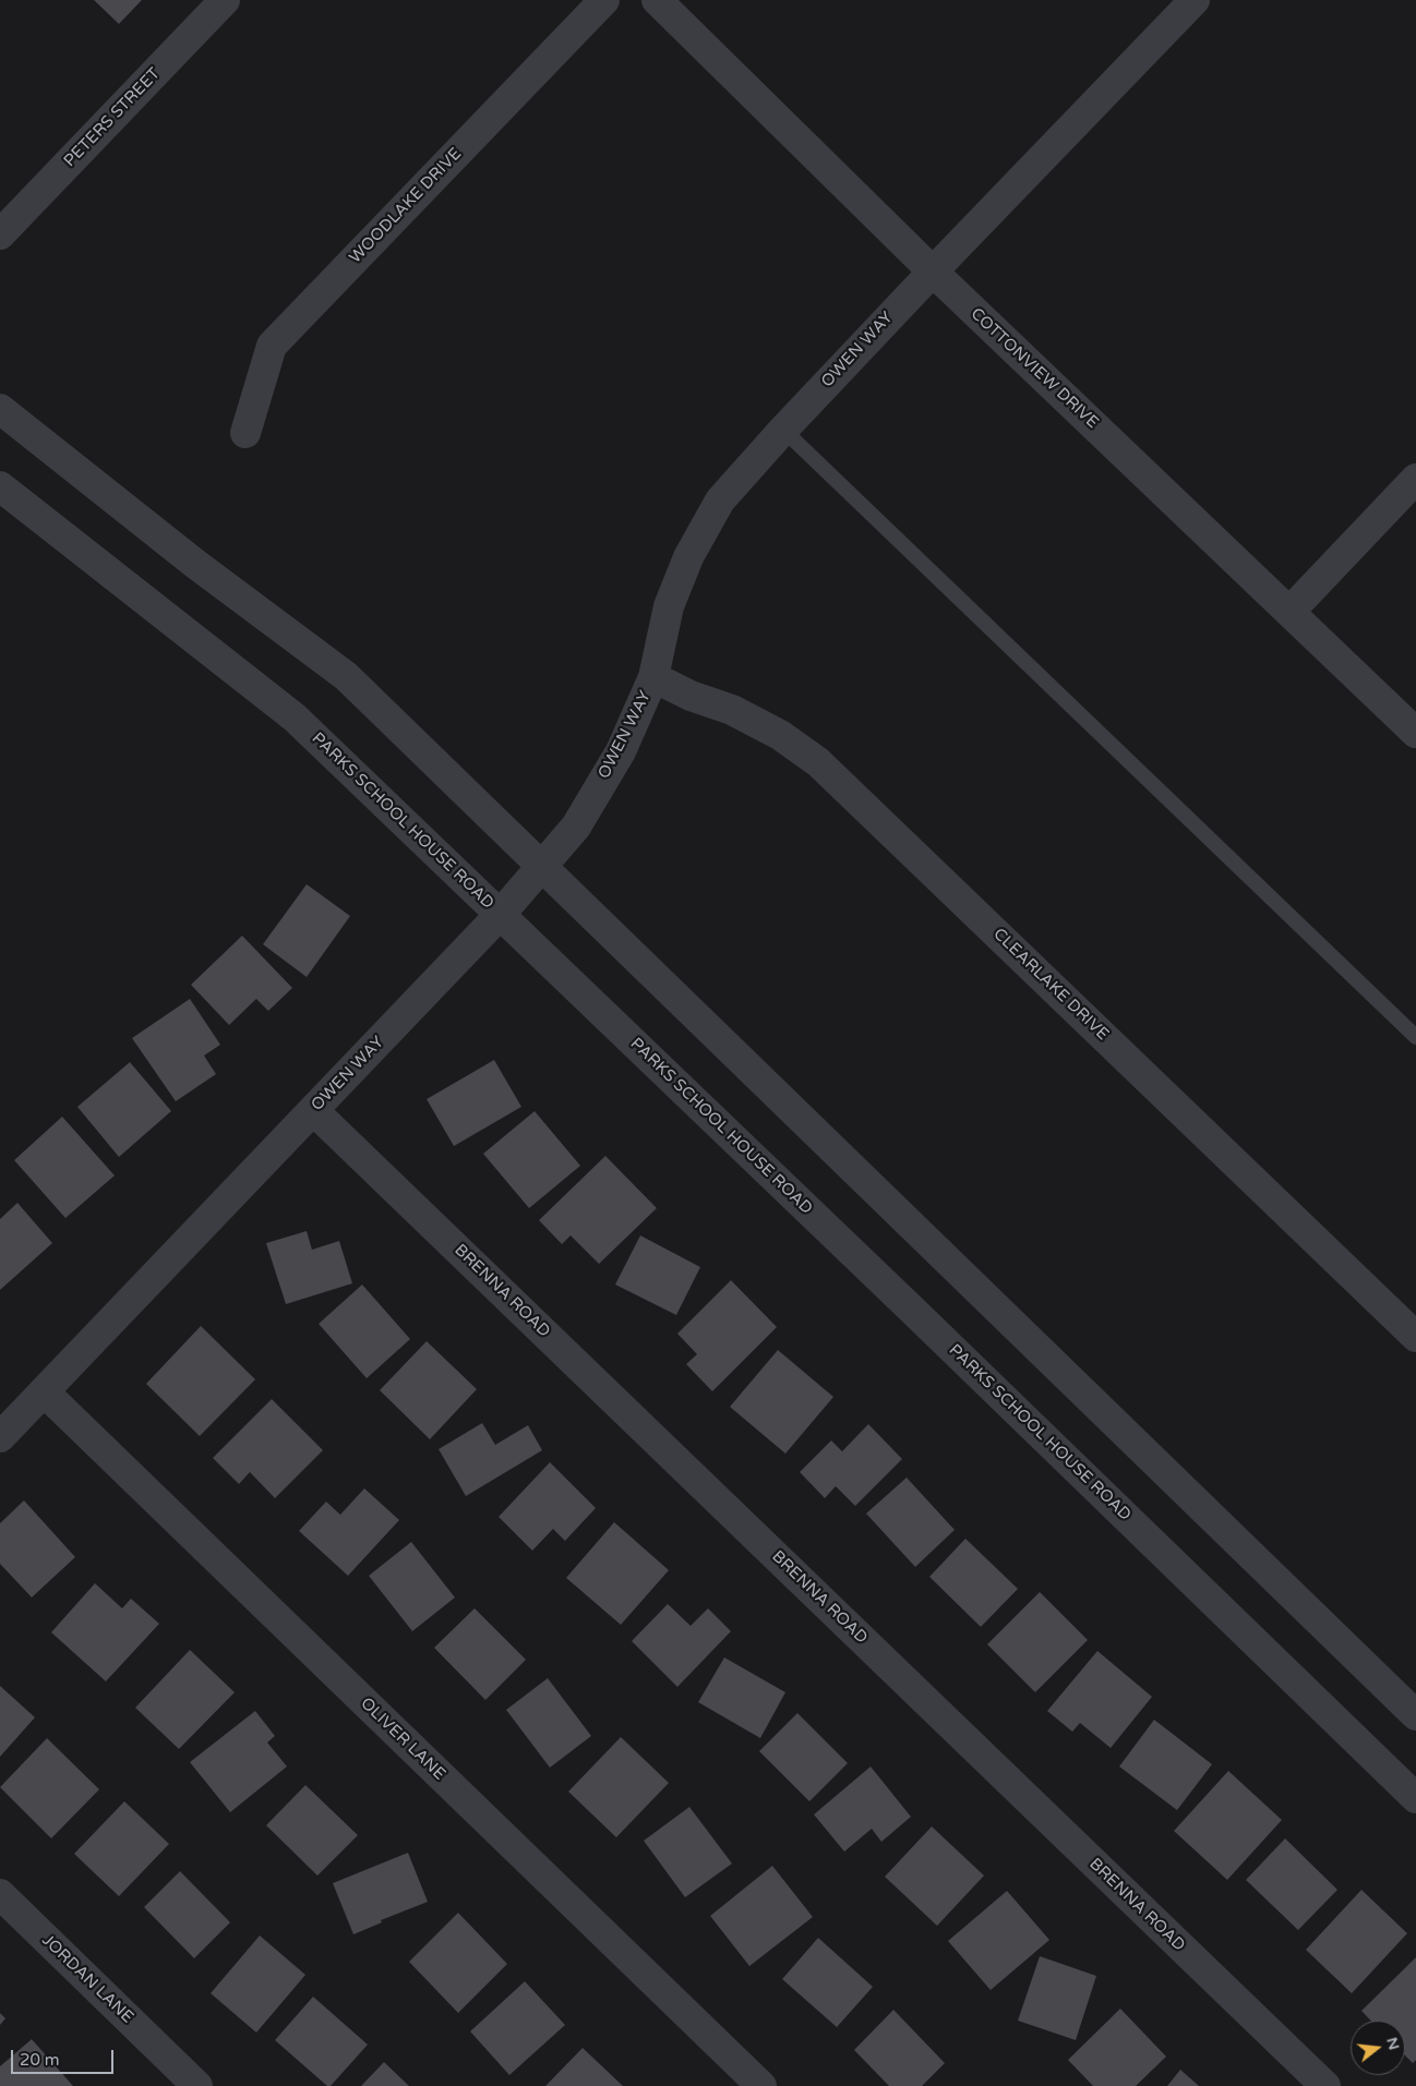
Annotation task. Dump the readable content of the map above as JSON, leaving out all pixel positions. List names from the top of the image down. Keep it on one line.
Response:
{"streets":{"street":["PETERS STREET","WOODLAKE DRIVE","OWEN WAY","COTTONVIEW DRIVE","PARKS SCHOOL HOUSE ROAD","CLEARLAKE DRIVE","BRENNA ROAD","OLIVER LANE","JORDAN LANE"]},"crossings":[["OWEN WAY","COTTONVIEW DRIVE"],["OWEN WAY","PARKS SCHOOL HOUSE ROAD"],["OWEN WAY","CLEARLAKE DRIVE"],["OWEN WAY","BRENNA ROAD"],["OWEN WAY","OLIVER LANE"]],"scale_bar":"20 m","north":"right"}
